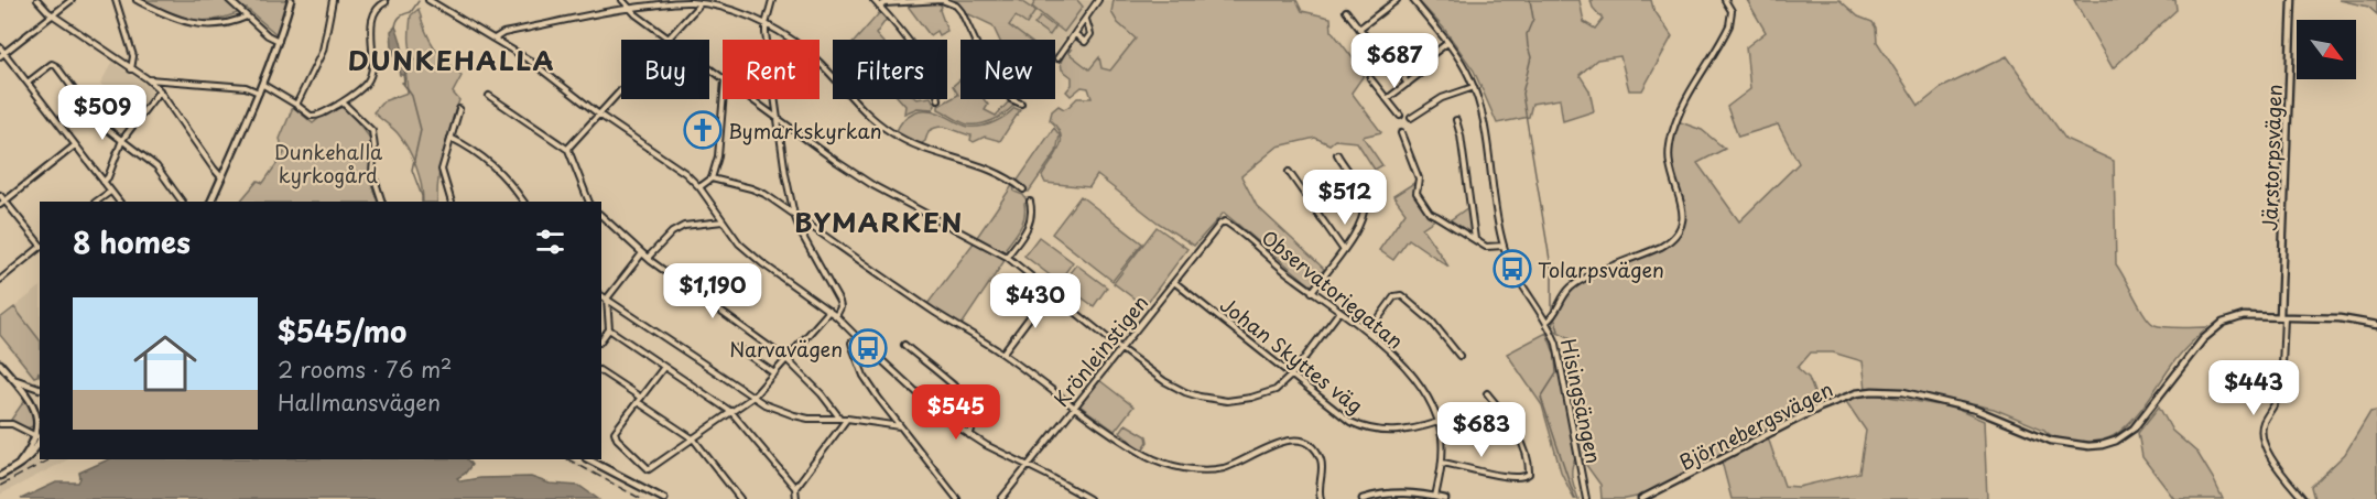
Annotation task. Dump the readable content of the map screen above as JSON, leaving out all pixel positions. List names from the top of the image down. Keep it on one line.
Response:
{"streets":{"street":["Järstorpsvägen","Observatoriegatan","Krönleinstigen","Johan Skyttes väg","Hisingsängen","Björnebergsvägen"]},"crossings":[["Järstorpsvägen","Björnebergsvägen"],["Observatoriegatan","Krönleinstigen"],["Observatoriegatan","Johan Skyttes väg"],["Krönleinstigen","Johan Skyttes väg"]],"districts":["DUNKEHALLA","BYMARKEN"],"parks":["Dunkehalla kyrkogård"],"places":{"church":["Bymarkskyrkan"],"bus stop":["Tolarpsvägen","Narvavägen"]},"north":"bottom right","page":{"price":["$687","$509","$512","$1,190","$430","$443","$545","$683"],"chip":["Buy","Rent","Filters","New"],"heading":"8 homes","list":[{"name":"$545/mo","note":"2 rooms · 76 m² · Hallmansvägen"}]}}
